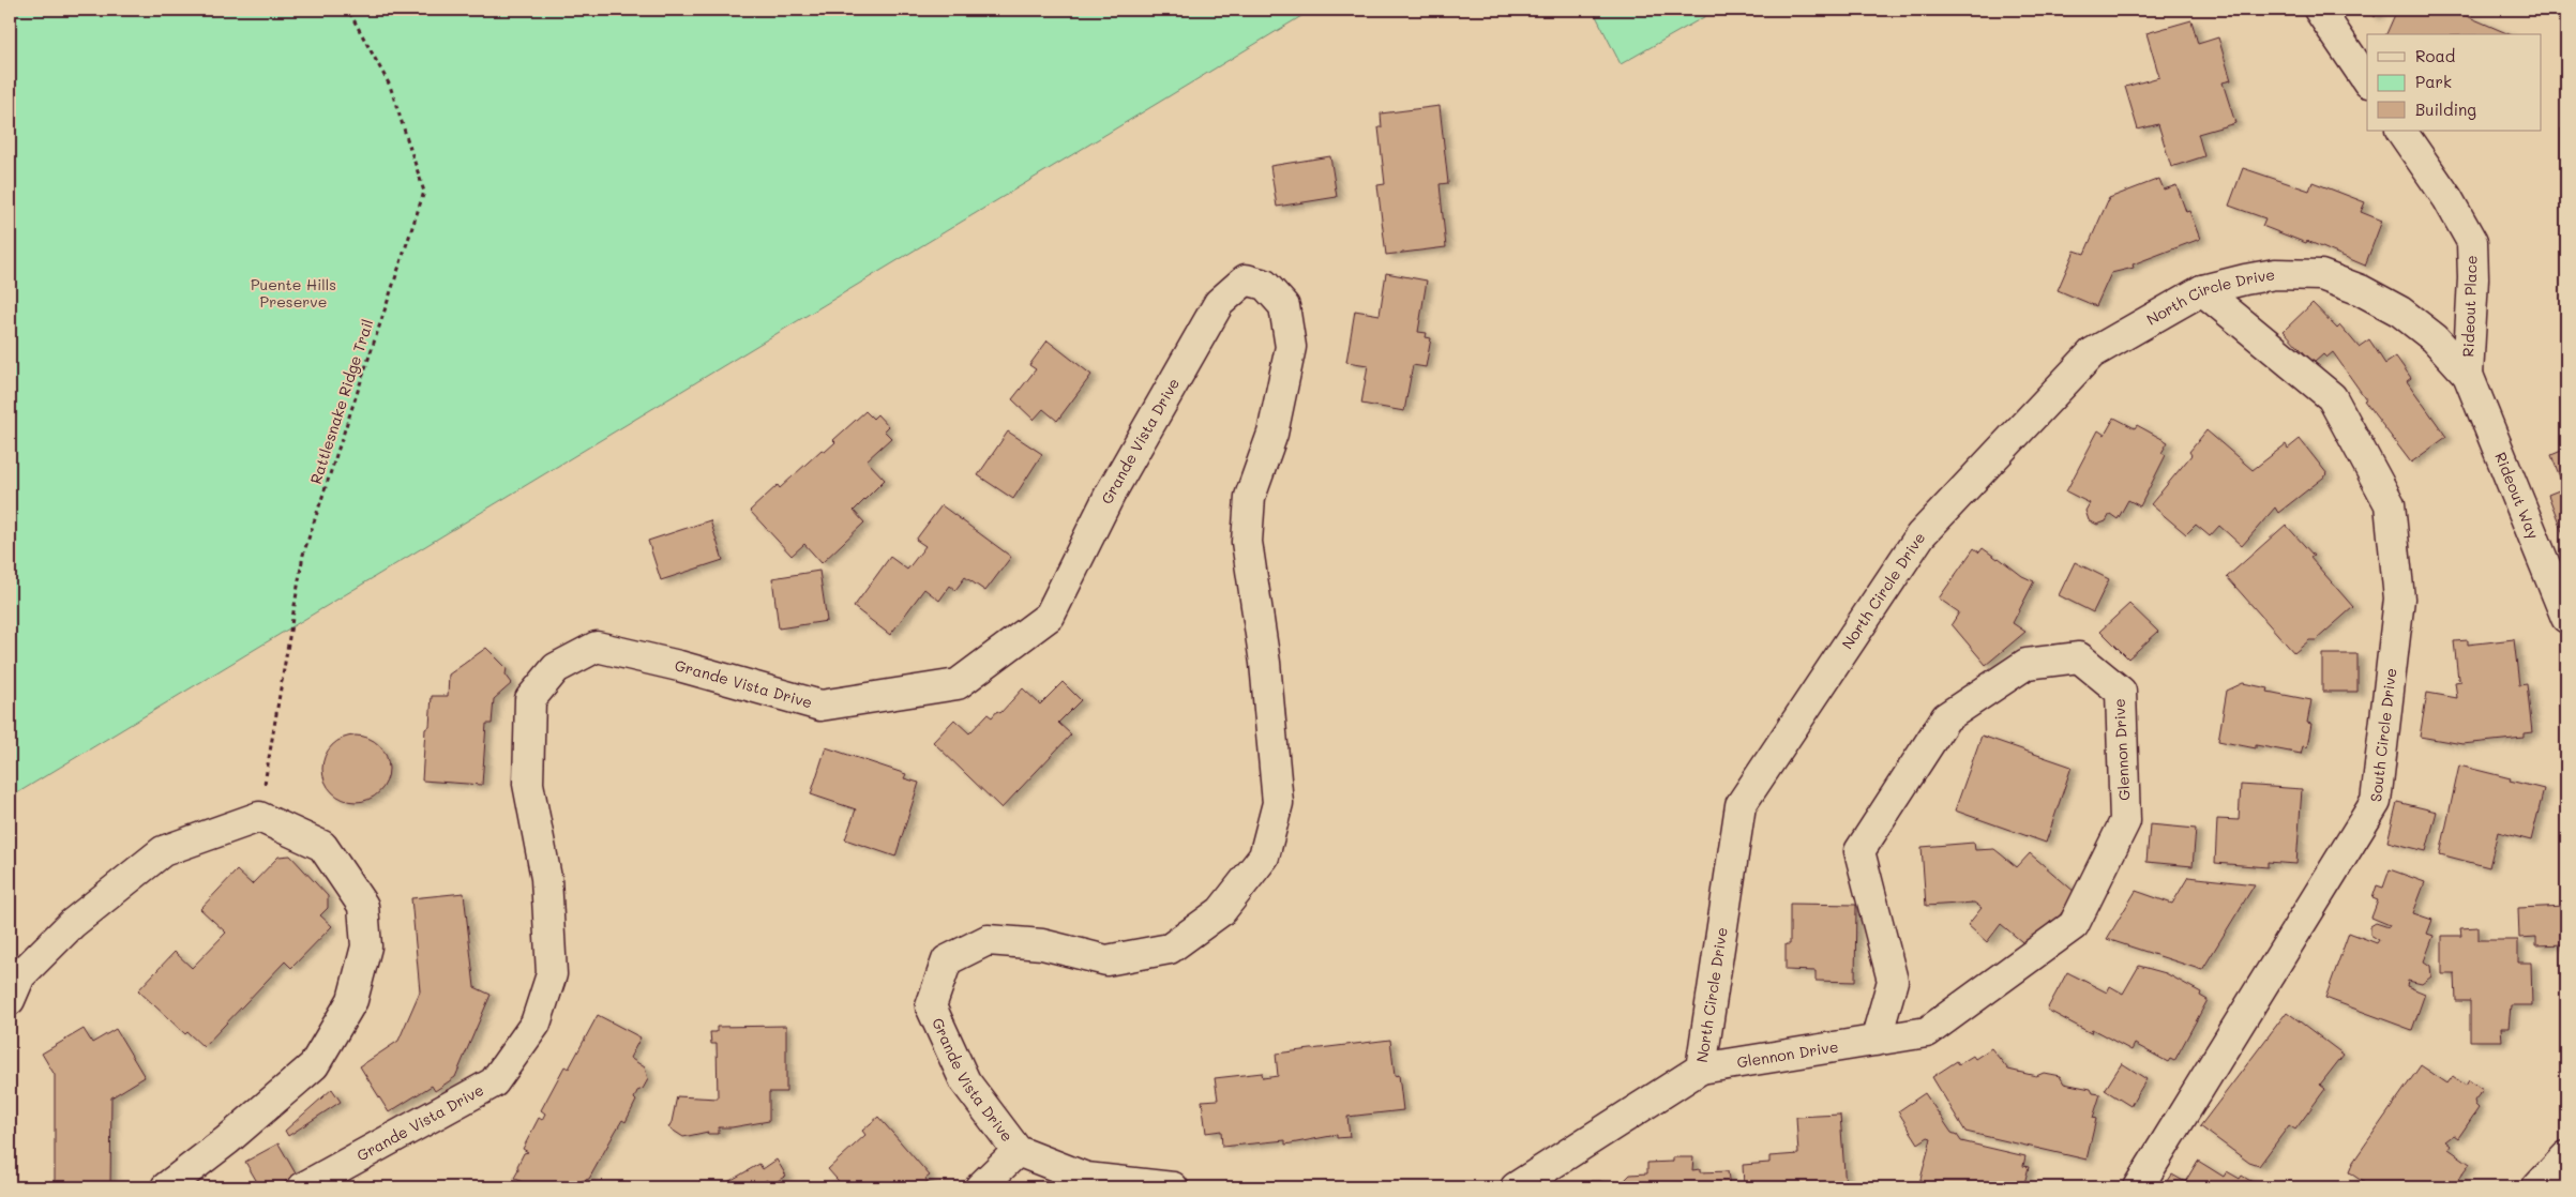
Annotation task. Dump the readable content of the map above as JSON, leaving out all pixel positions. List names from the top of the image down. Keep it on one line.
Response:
{"streets":{"street":["North Circle Drive","Rideout Place","Grande Vista Drive","Rideout Way","South Circle Drive","Glennon Drive"],"path":["Rattlesnake Ridge Trail"]},"crossings":[["North Circle Drive","Rideout Place"],["North Circle Drive","Rideout Way"],["North Circle Drive","South Circle Drive"],["North Circle Drive","Glennon Drive"],["Rideout Place","Rideout Way"]],"parks":["Puente Hills Preserve"],"legend":["Road","Park","Building"]}
